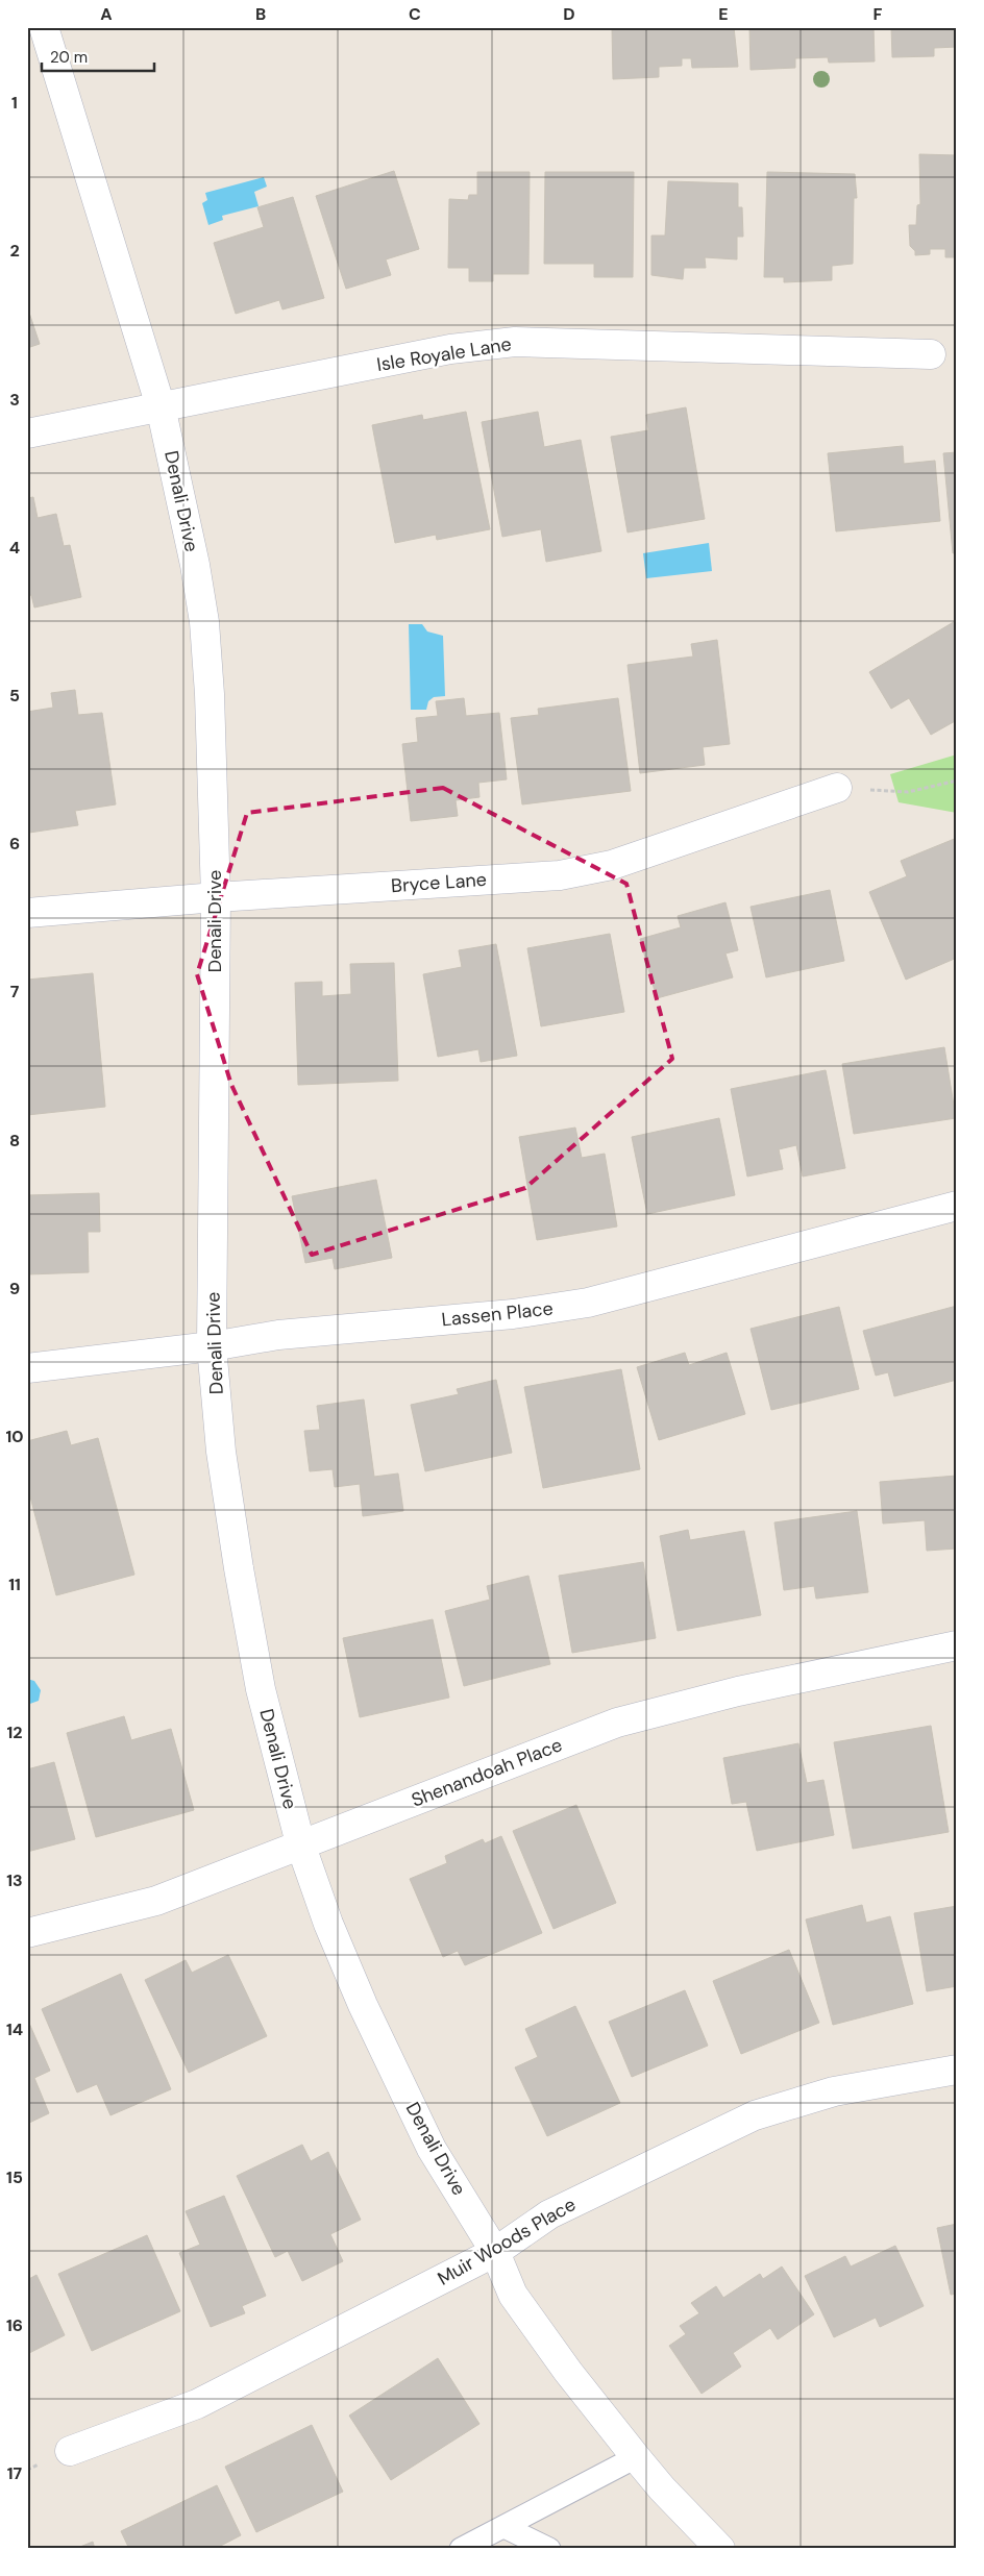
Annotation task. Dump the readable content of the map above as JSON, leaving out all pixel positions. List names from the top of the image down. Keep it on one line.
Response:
{"streets":{"street":["Isle Royale Lane","Denali Drive","Bryce Lane","Lassen Place","Shenandoah Place","Muir Woods Place"]},"crossings":[["Isle Royale Lane","Denali Drive"],["Denali Drive","Bryce Lane"],["Denali Drive","Lassen Place"],["Denali Drive","Shenandoah Place"],["Denali Drive","Muir Woods Place"]],"scale_bar":"20 m","grid":{"columns":["A","B","C","D","E","F"],"rows":["1","2","3","4","5","6","7","8","9","10","11","12","13","14","15","16","17"]}}
